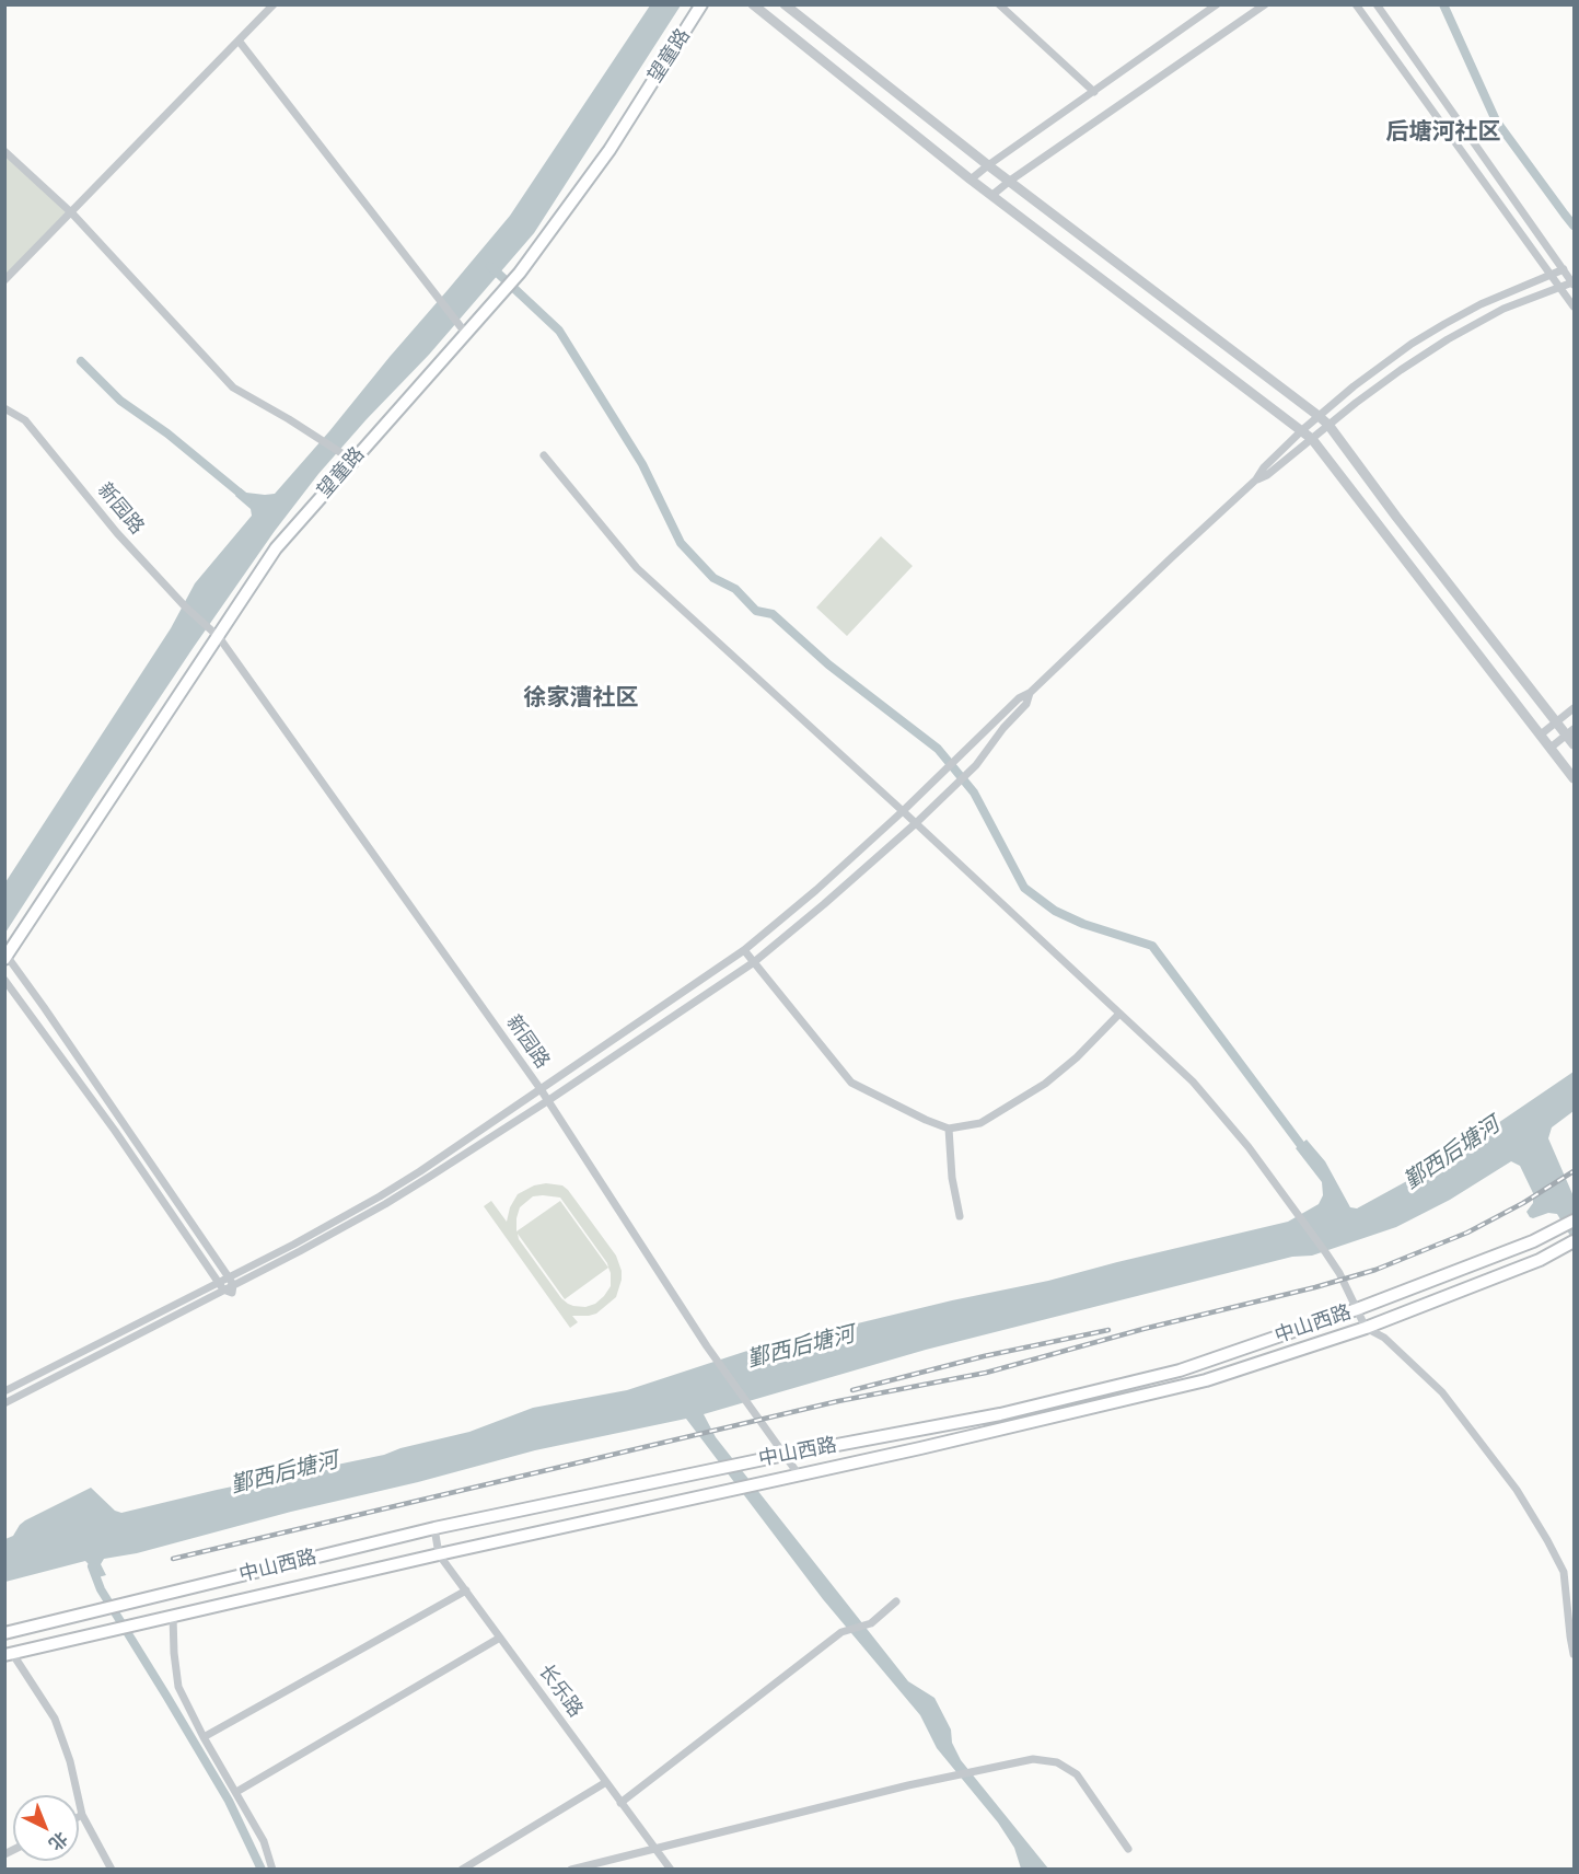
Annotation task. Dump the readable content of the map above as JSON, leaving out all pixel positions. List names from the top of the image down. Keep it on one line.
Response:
{"streets":{"main road":["望童路","中山西路"],"street":["新园路","长乐路"]},"crossings":[["望童路","新园路"],["新园路","中山西路"],["中山西路","长乐路"]],"districts":["后塘河社区","徐家漕社区"],"water":["鄞西后塘河"],"north":"bottom right"}
